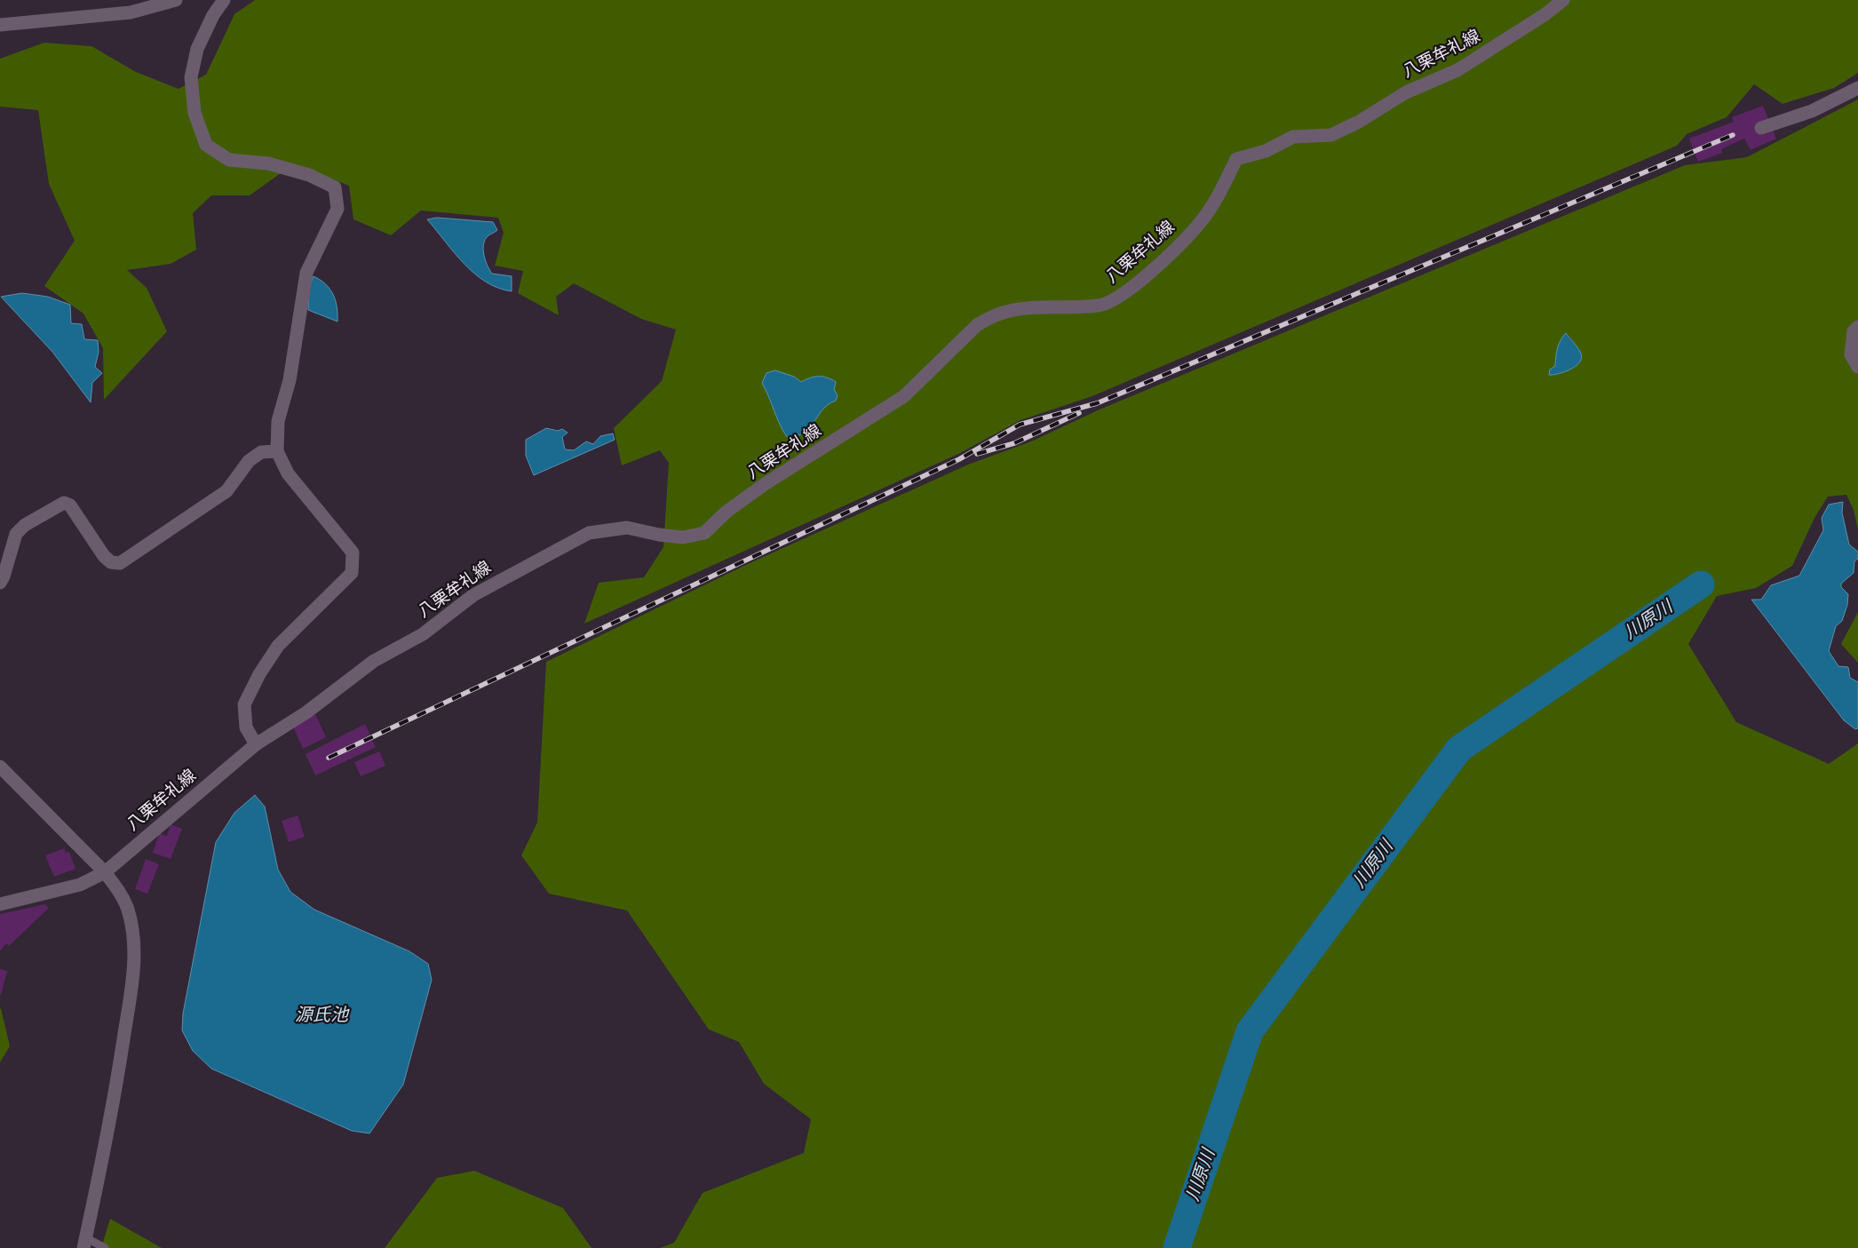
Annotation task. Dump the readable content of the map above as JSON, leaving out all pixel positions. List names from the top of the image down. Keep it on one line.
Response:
{"streets":{"street":["八栗牟礼線"]},"water":["川原川","源氏池"]}
